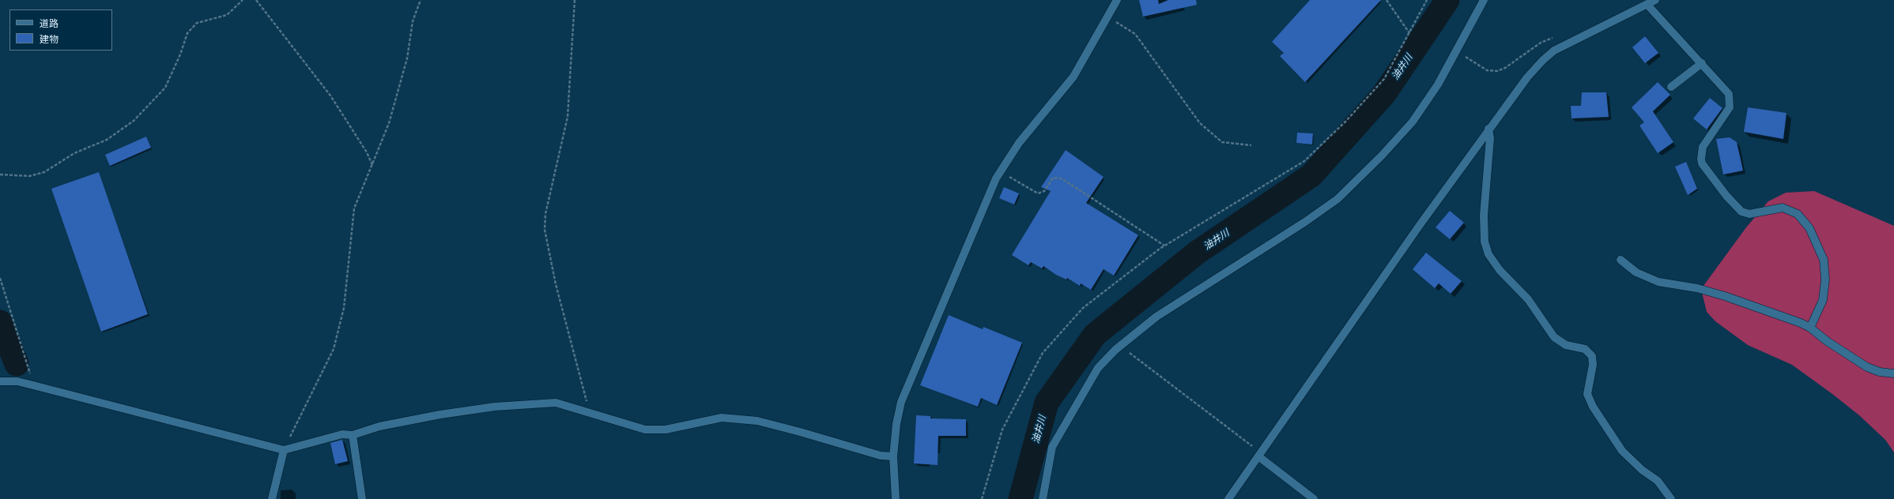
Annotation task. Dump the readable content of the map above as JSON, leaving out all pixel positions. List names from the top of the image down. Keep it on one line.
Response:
{"water":["油井川"],"legend":["道路","建物"]}
